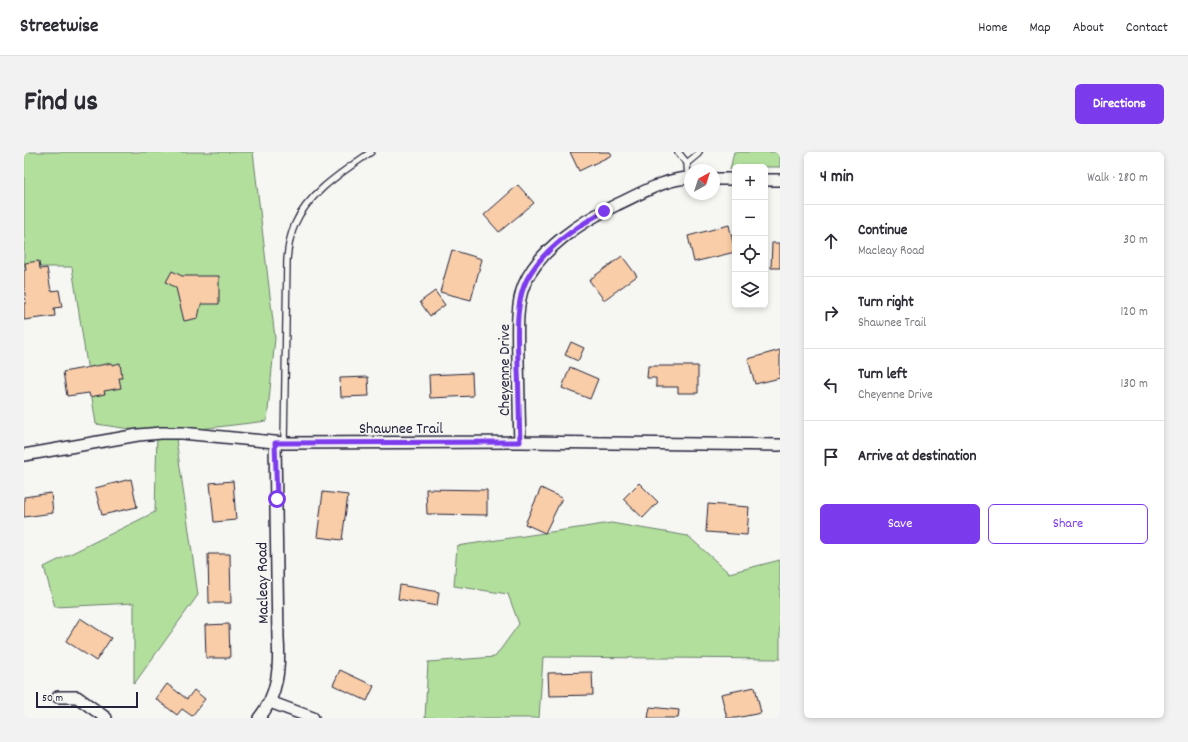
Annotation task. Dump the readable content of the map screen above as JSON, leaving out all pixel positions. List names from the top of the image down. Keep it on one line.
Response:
{"streets":{"street":["Cheyenne Drive","Shawnee Trail","Macleay Road"]},"crossings":[["Cheyenne Drive","Shawnee Trail"],["Shawnee Trail","Macleay Road"]],"scale_bar":"50 m","north":"top right","page":{"header":"Streetwise","nav":["Home","Map","About","Contact"],"title":"Find us","buttons":["Directions",["Save","Share"]],"heading":["4 min","Walk · 280 m"],"map_buttons":["+","−"],"list":[["Continue","Macleay Road","30 m"],["Turn right","Shawnee Trail","120 m"],["Turn left","Cheyenne Drive","130 m"],"Arrive at destination"],"scale":"50 m"}}
